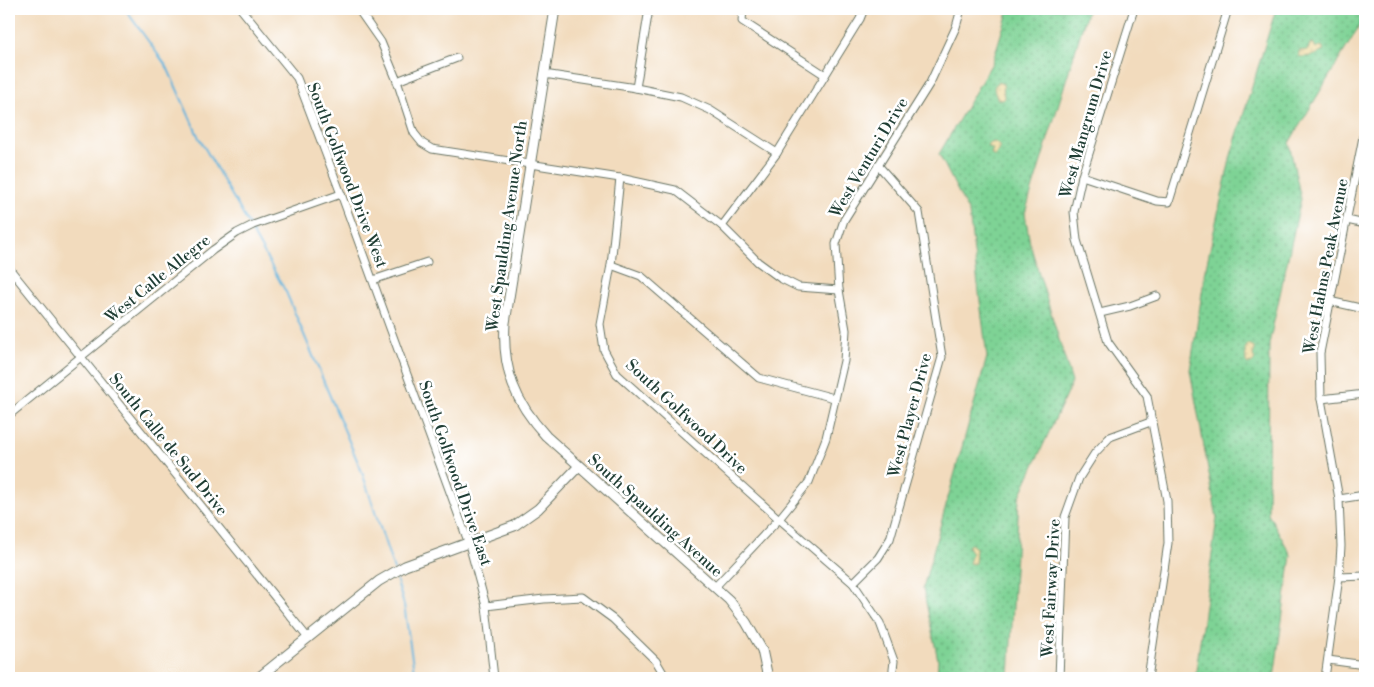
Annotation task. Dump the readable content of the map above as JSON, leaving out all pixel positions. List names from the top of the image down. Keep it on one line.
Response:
{"streets":{"street":["West Mangrum Drive","West Venturi Drive","South Golfwood Drive West","West Spaulding Avenue North","West Hahns Peak Avenue","West Calle Allegre","West Player Drive","South Golfwood Drive","South Calle de Sud Drive","South Golfwood Drive East","South Spaulding Avenue","West Fairway Drive"]},"crossings":[["West Mangrum Drive","West Fairway Drive"],["West Venturi Drive","West Player Drive"],["West Venturi Drive","South Golfwood Drive"],["West Venturi Drive","South Spaulding Avenue"],["South Golfwood Drive West","West Calle Allegre"],["South Golfwood Drive West","South Golfwood Drive East"],["West Spaulding Avenue North","South Spaulding Avenue"],["West Calle Allegre","South Calle de Sud Drive"],["West Player Drive","South Golfwood Drive"]]}
